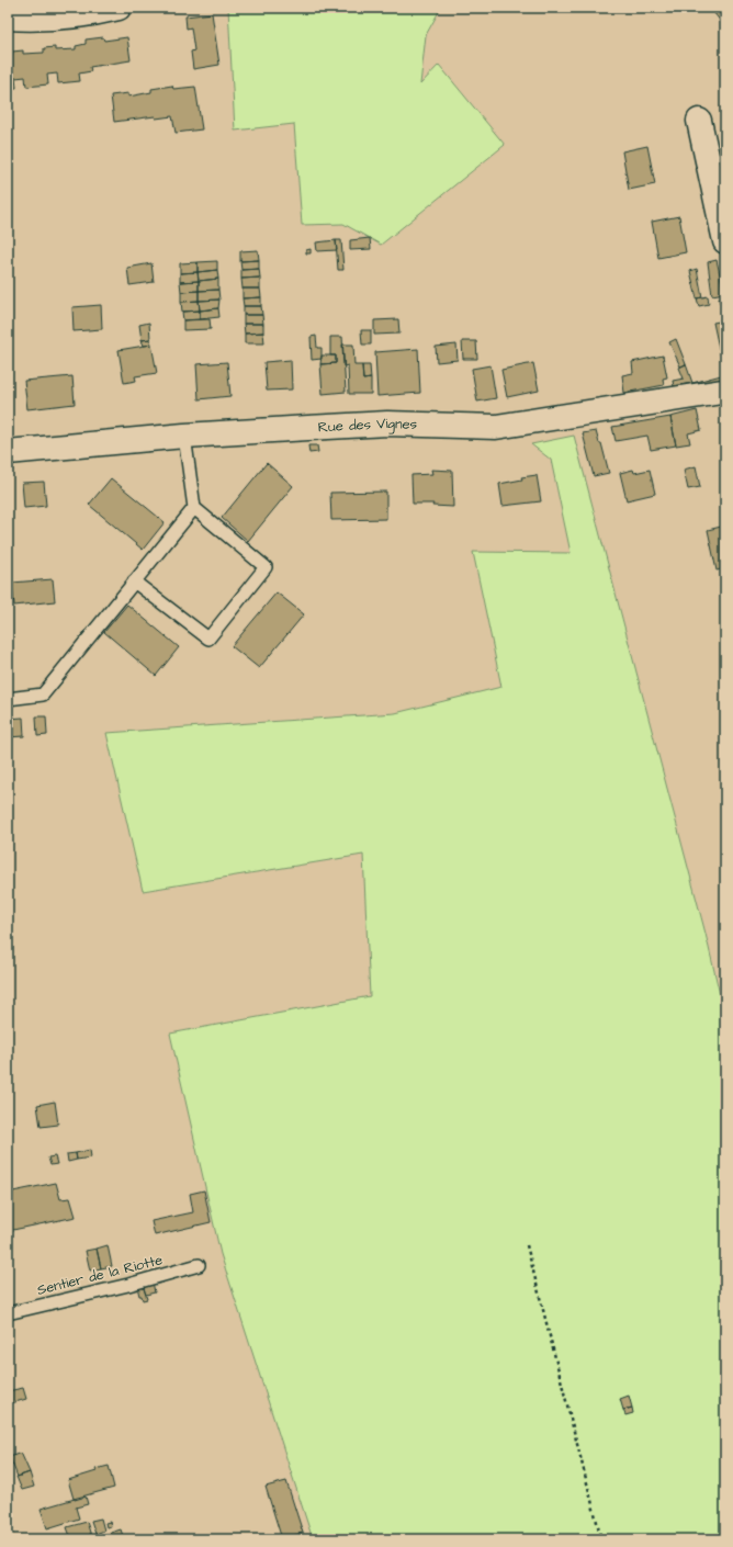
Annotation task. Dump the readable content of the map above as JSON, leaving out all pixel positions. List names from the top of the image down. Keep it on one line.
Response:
{"streets":{"street":["Rue des Vignes"],"lane":["Sentier de la Riotte"]}}
